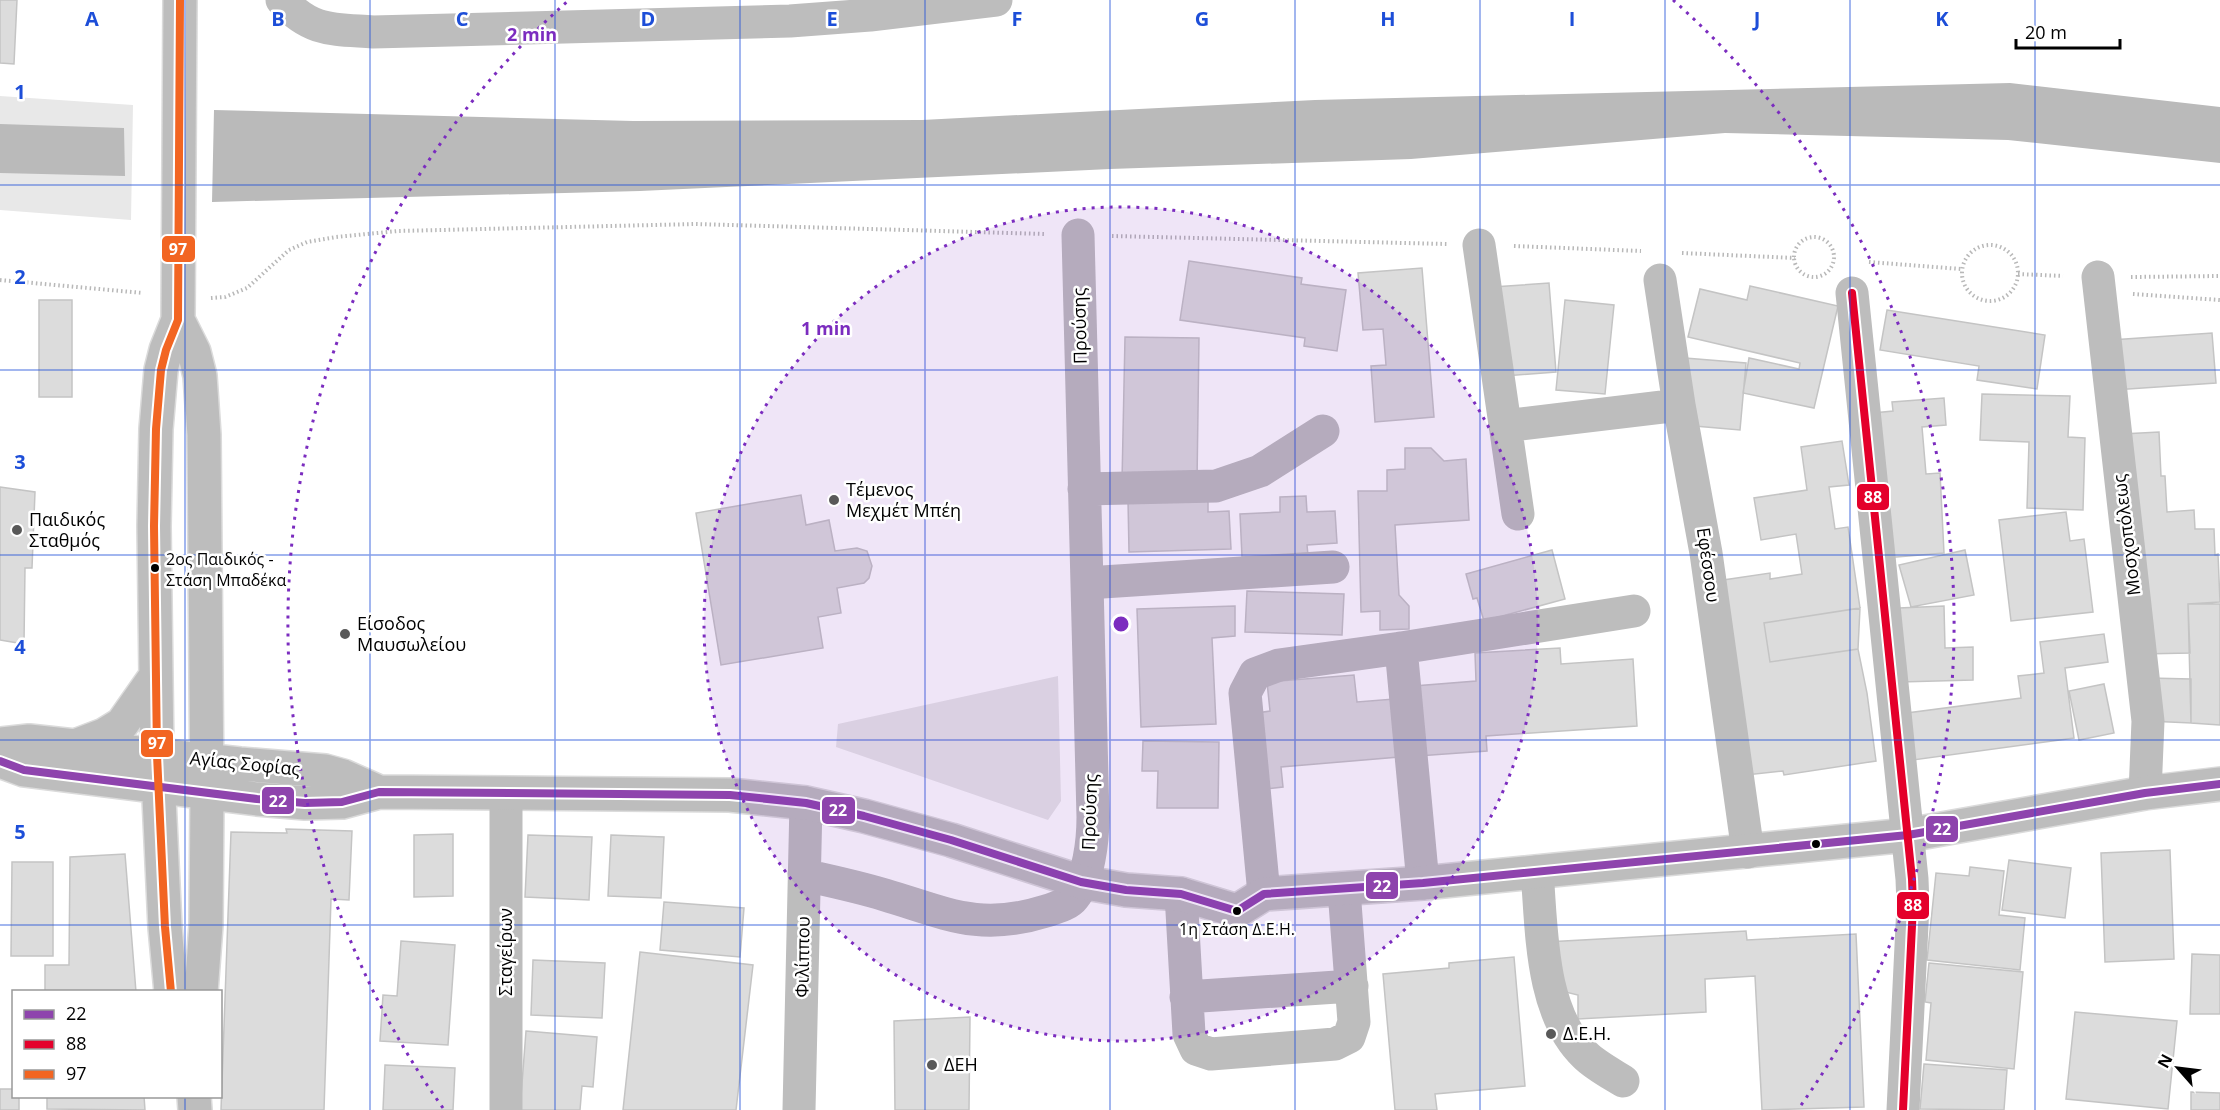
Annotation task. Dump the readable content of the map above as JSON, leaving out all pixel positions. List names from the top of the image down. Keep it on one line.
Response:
{"streets":{"street":["Προύσης","Μοσχοπόλεως","Εφέσσου","Αγίας Σοφίας","Σταγείρων","Φιλίππου"]},"crossings":[["Προύσης","Αγίας Σοφίας"],["Αγίας Σοφίας","Σταγείρων"],["Αγίας Σοφίας","Φιλίππου"]],"places":["Τέμενος Μεχμέτ Μπέη","Παιδικός Σταθμός","2ος Παιδικός - Στάση Μπαδέκα","Είσοδος Μαυσωλείου","1η Στάση Δ.Ε.Η.","Δ.Ε.Η.","ΔΕΗ"],"lines":["transit line 97","transit line 88","transit line 22"],"legend":["22","88","97"],"scale_bar":"20 m","north":"top left","grid":{"columns":["A","B","C","D","E","F","G","H","I","J","K"],"rows":["1","2","3","4","5"]},"rings":["2 min","1 min"]}
